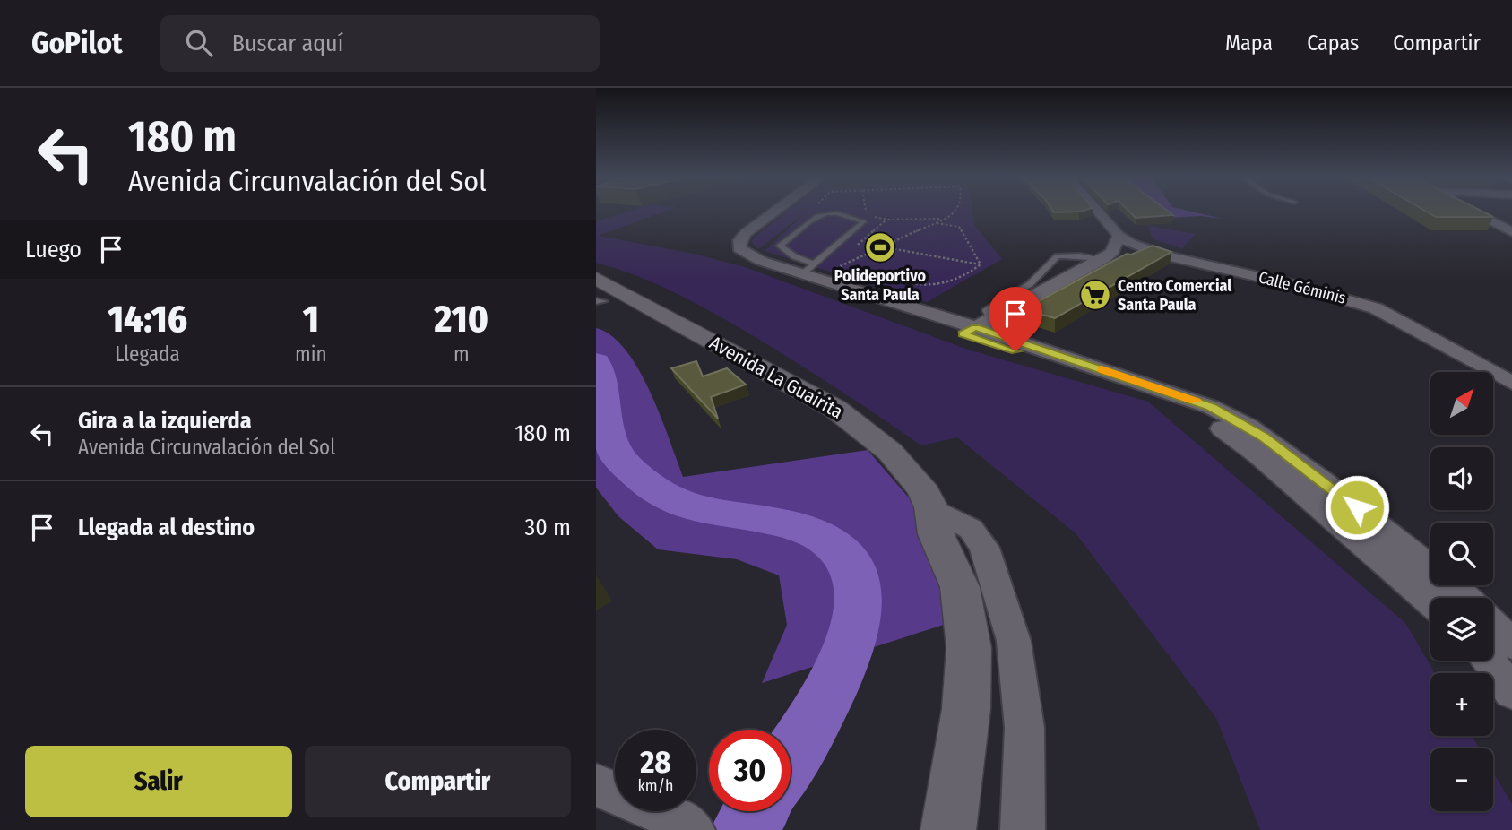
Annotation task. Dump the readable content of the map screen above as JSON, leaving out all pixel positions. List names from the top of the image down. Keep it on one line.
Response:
{"streets":{"street":["Calle Géminis","Avenida La Guairita"]},"places":{"sports":["Polideportivo Santa Paula"],"supermarket":["Centro Comercial Santa Paula"]},"north":"top right","page":{"header":"GoPilot","search":"Buscar aquí","nav":["Mapa","Capas","Compartir"],"turn":["180 m","Avenida Circunvalación del Sol"],"then":"Luego","eta":["14:16","Llegada","1","min","210","m"],"map_buttons":["+","−"],"list":[{"name":"Gira a la izquierda","note":"Avenida Circunvalación del Sol","value":"180 m"},{"name":"Llegada al destino","value":"30 m"}],"speed":"28 km/h","limit":"30","buttons":["Salir","Compartir"]}}
